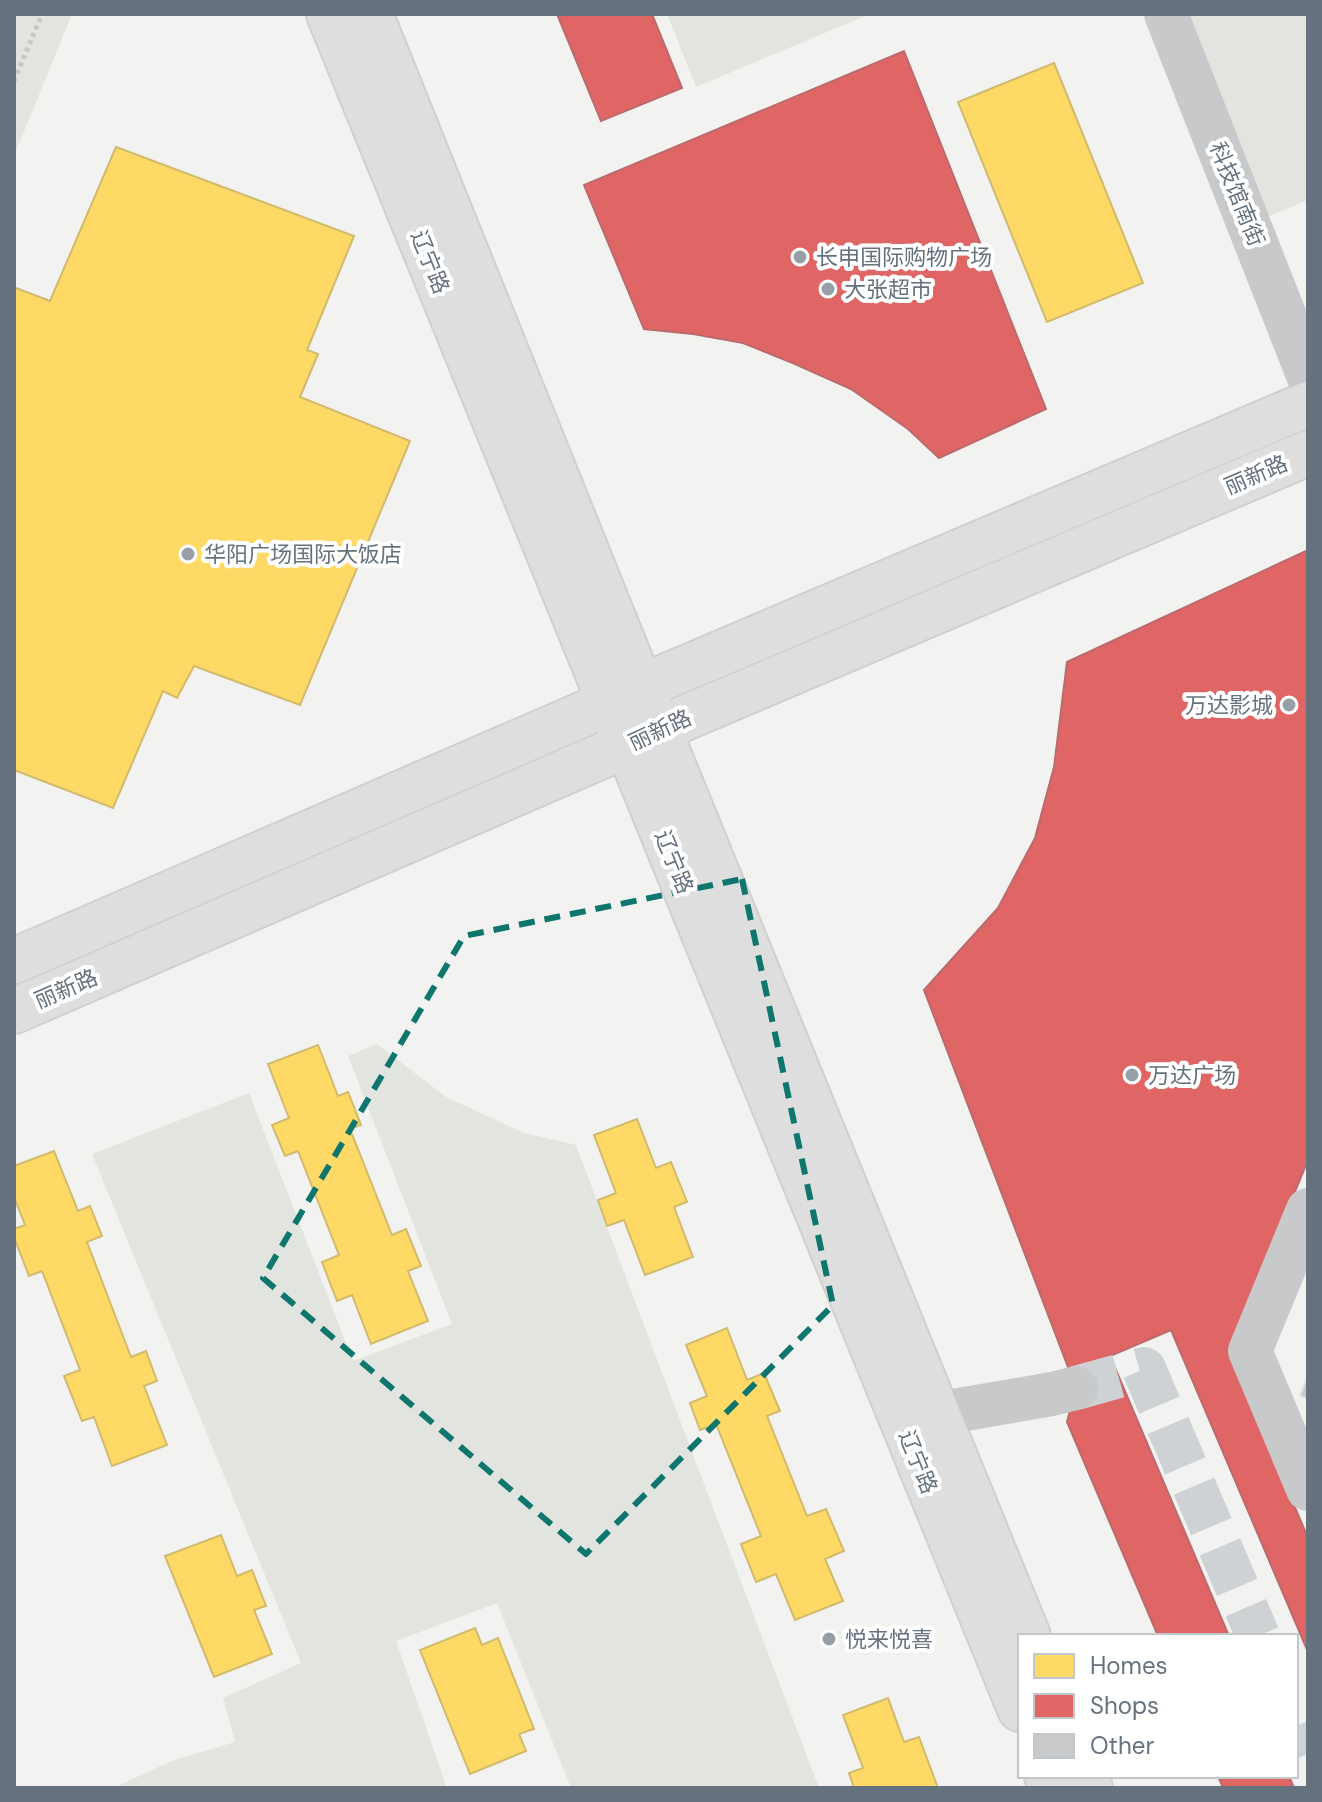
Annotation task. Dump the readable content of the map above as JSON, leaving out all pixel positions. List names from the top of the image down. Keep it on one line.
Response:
{"streets":{"main road":["辽宁路","丽新路"],"street":["科技馆南街"]},"crossings":[["辽宁路","丽新路"]],"places":["长申国际购物广场","大张超市","华阳广场国际大饭店","万达影城","万达广场","悦来悦喜"],"legend":["Homes","Shops","Other"]}
